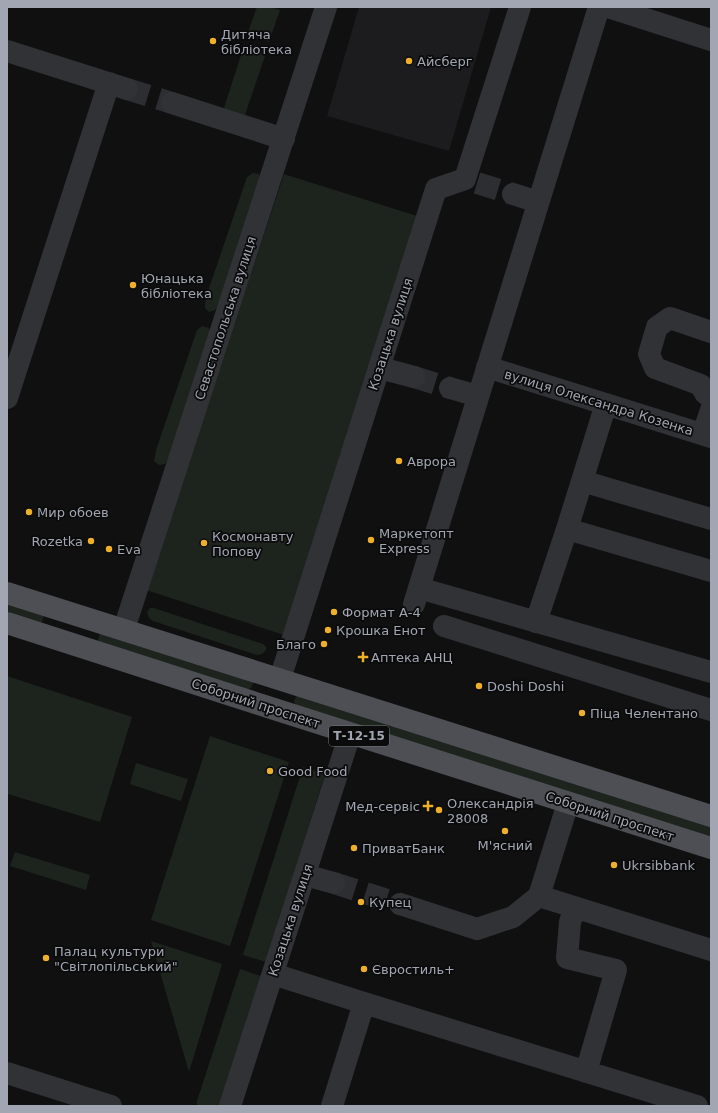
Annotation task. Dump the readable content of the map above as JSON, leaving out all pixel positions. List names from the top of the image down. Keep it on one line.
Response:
{"streets":{"main road":["Соборний проспект","Т-12-15"],"street":["Севастопольська вулиця","Козацька вулиця","вулиця Олександра Козенка"]},"crossings":[["Севастопольська вулиця","Т-12-15"],["Козацька вулиця","Соборний проспект"],["Козацька вулиця","Т-12-15"]],"places":{"other":["Дитяча бібліотека","Айсберг","Юнацька бібліотека","Аврора","Мир обоев","Маркетопт Express","Rozetka","Космонавту Попову","Eva","Формат А-4","Крошка Енот","Благо","Doshi Doshi","Піца Челентано","Good Food","Олександрія 28008","М'ясний","ПриватБанк","Ukrsibbank","Купец","Палац культури \"Світлопільський\"","Євростиль+"],"health":["Аптека АНЦ","Мед-сервіс"]}}
